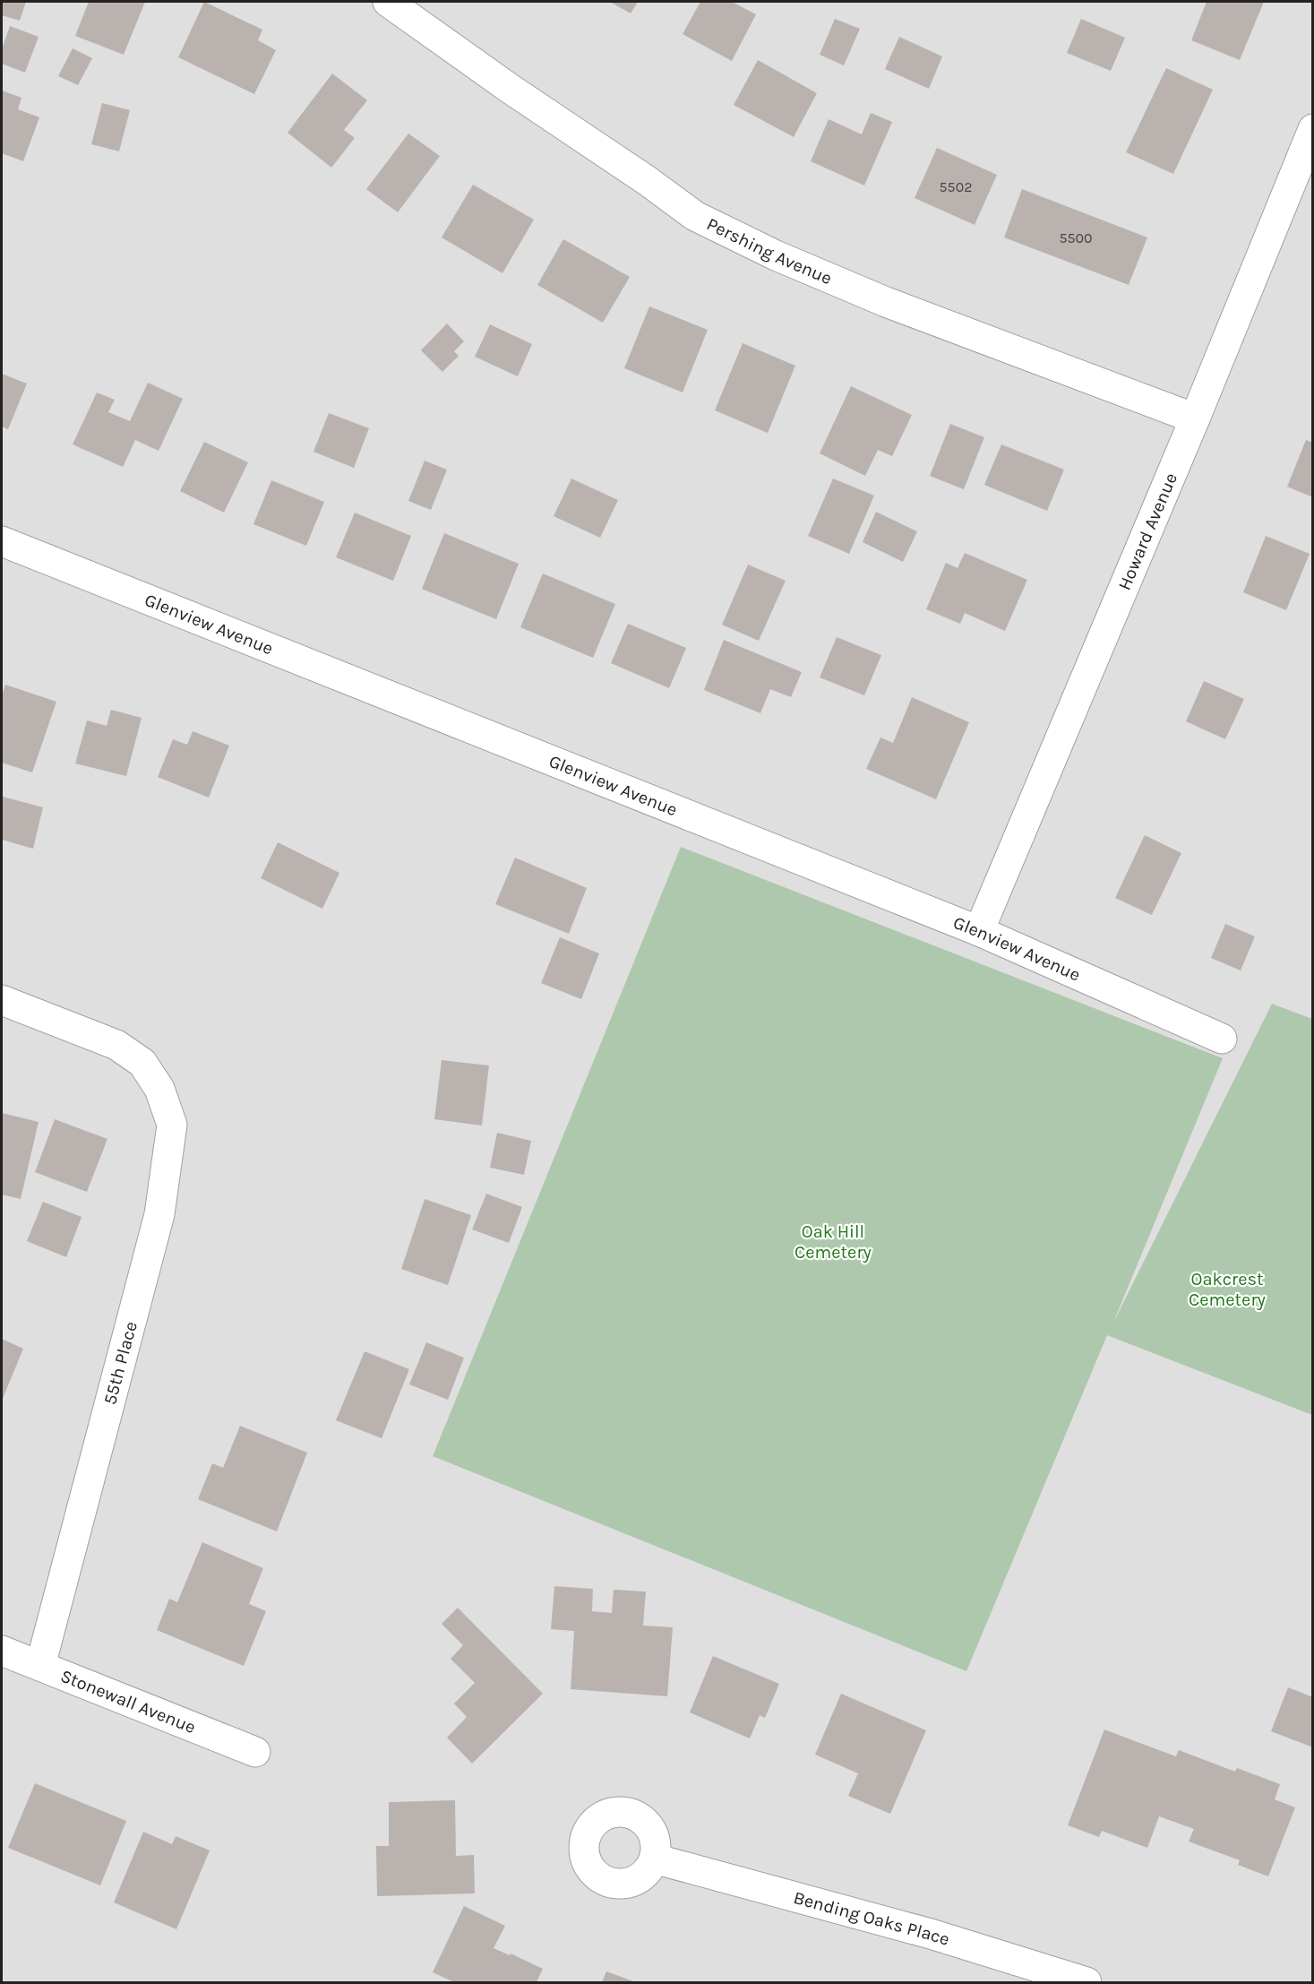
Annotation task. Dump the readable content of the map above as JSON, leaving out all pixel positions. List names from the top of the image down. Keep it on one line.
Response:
{"streets":{"street":["Pershing Avenue","Howard Avenue","Glenview Avenue","55th Place","Stonewall Avenue","Bending Oaks Place"]},"crossings":[["Pershing Avenue","Howard Avenue"],["Howard Avenue","Glenview Avenue"],["55th Place","Stonewall Avenue"]],"parks":["Oak Hill Cemetery","Oakcrest Cemetery"],"house_numbers":["5502","5500"]}
